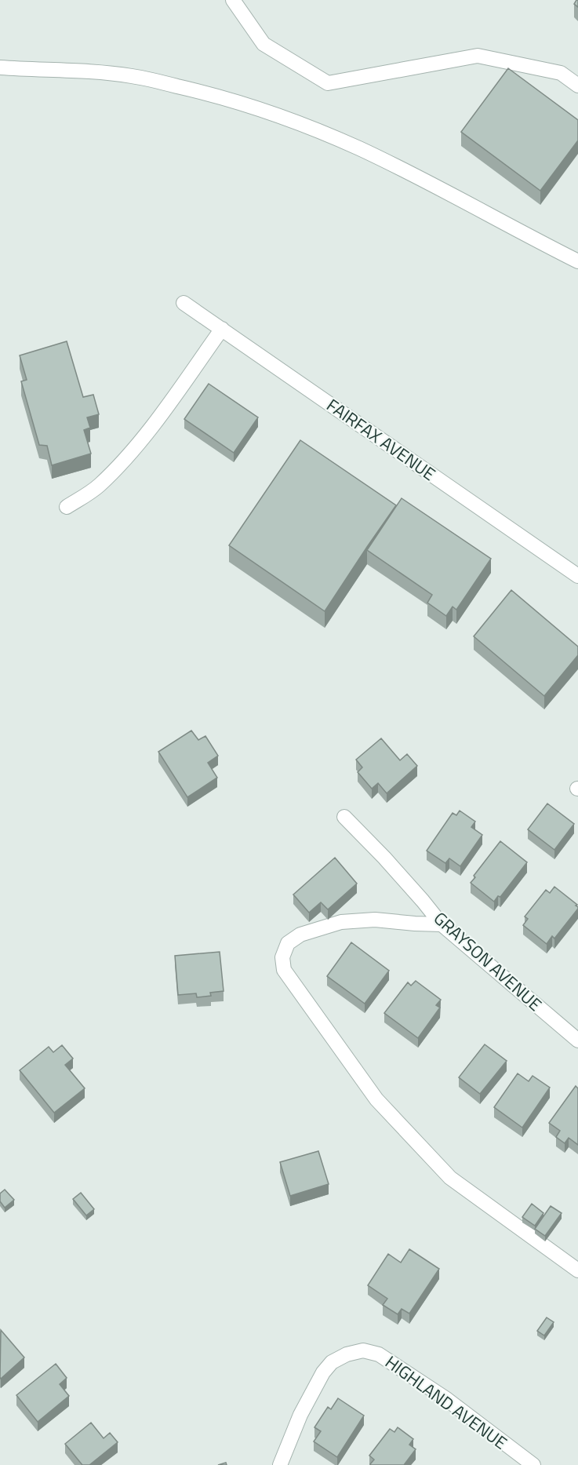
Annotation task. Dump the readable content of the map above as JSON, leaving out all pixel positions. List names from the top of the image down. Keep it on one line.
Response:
{"streets":{"street":["FAIRFAX AVENUE","GRAYSON AVENUE","HIGHLAND AVENUE"]}}
